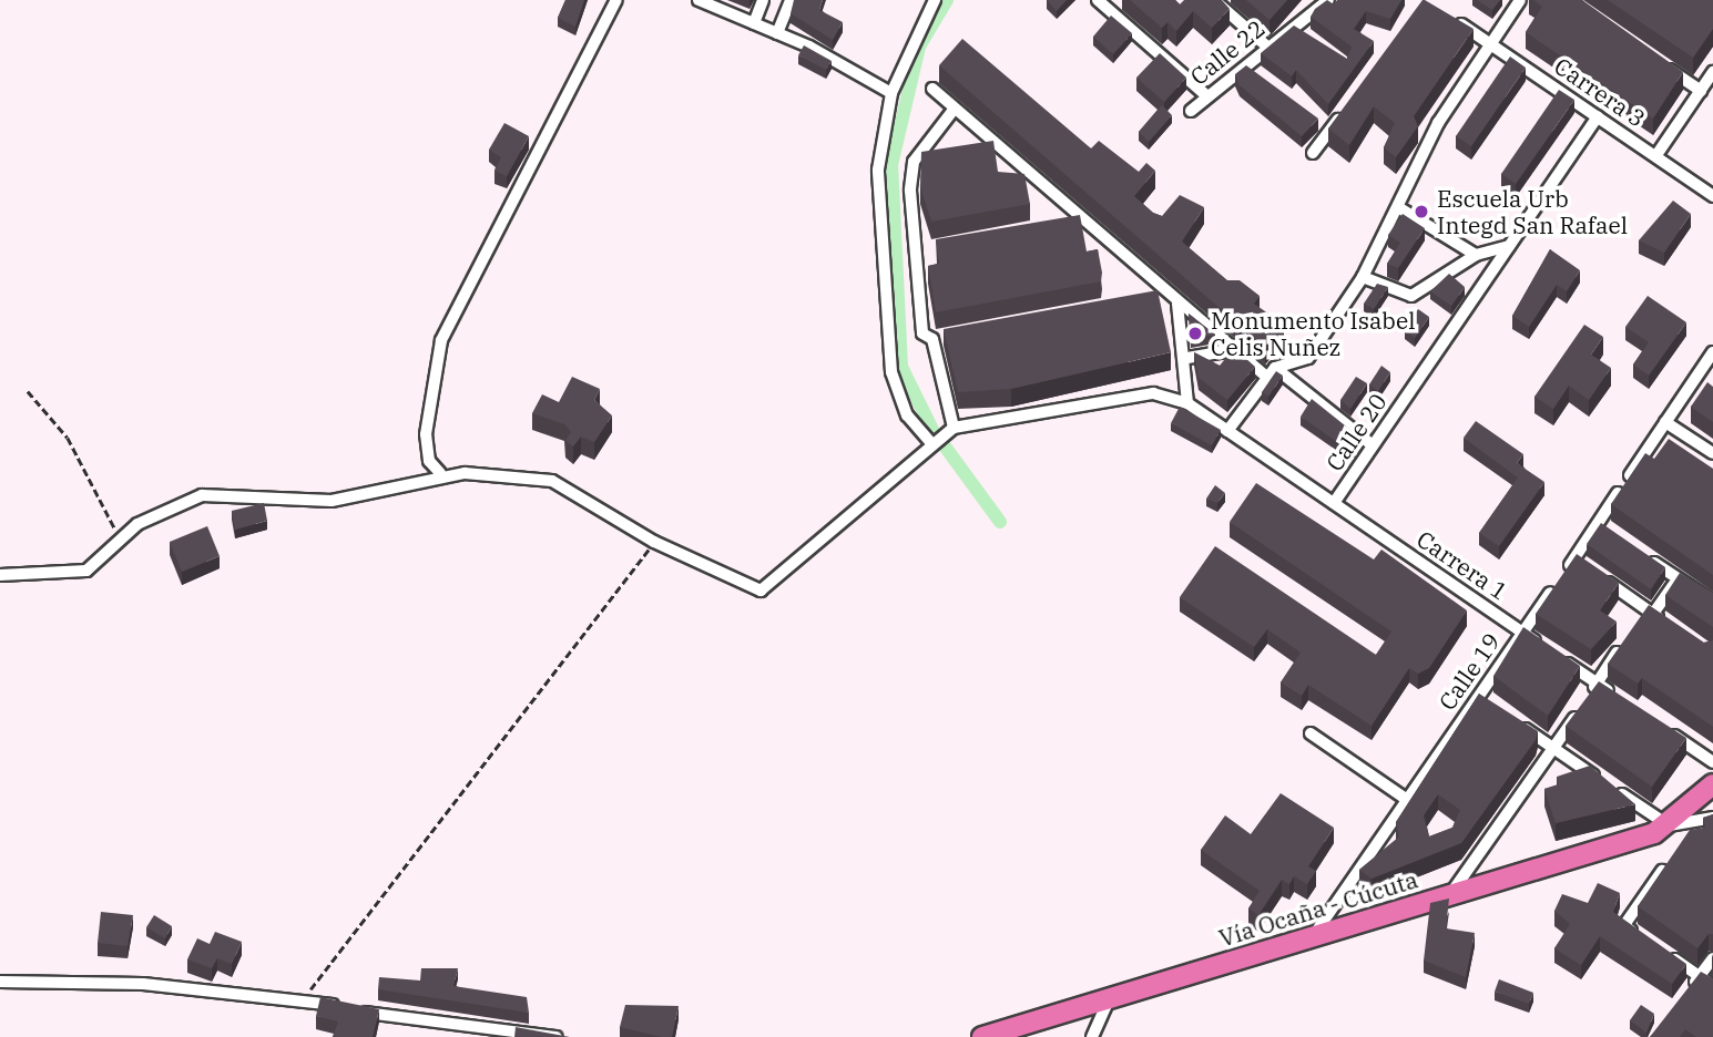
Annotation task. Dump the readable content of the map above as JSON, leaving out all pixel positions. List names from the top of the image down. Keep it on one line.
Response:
{"streets":{"main road":["Vía Ocaña - Cúcuta"],"street":["Calle 22","Carrera 3","Calle 20","Carrera 1","Calle 19"]},"crossings":[["Carrera 3","Calle 20"],["Calle 20","Carrera 1"],["Carrera 1","Calle 19"],["Calle 19","Vía Ocaña - Cúcuta"]],"places":["Escuela Urb Integd San Rafael","Monumento Isabel Celis Nuñez"]}
